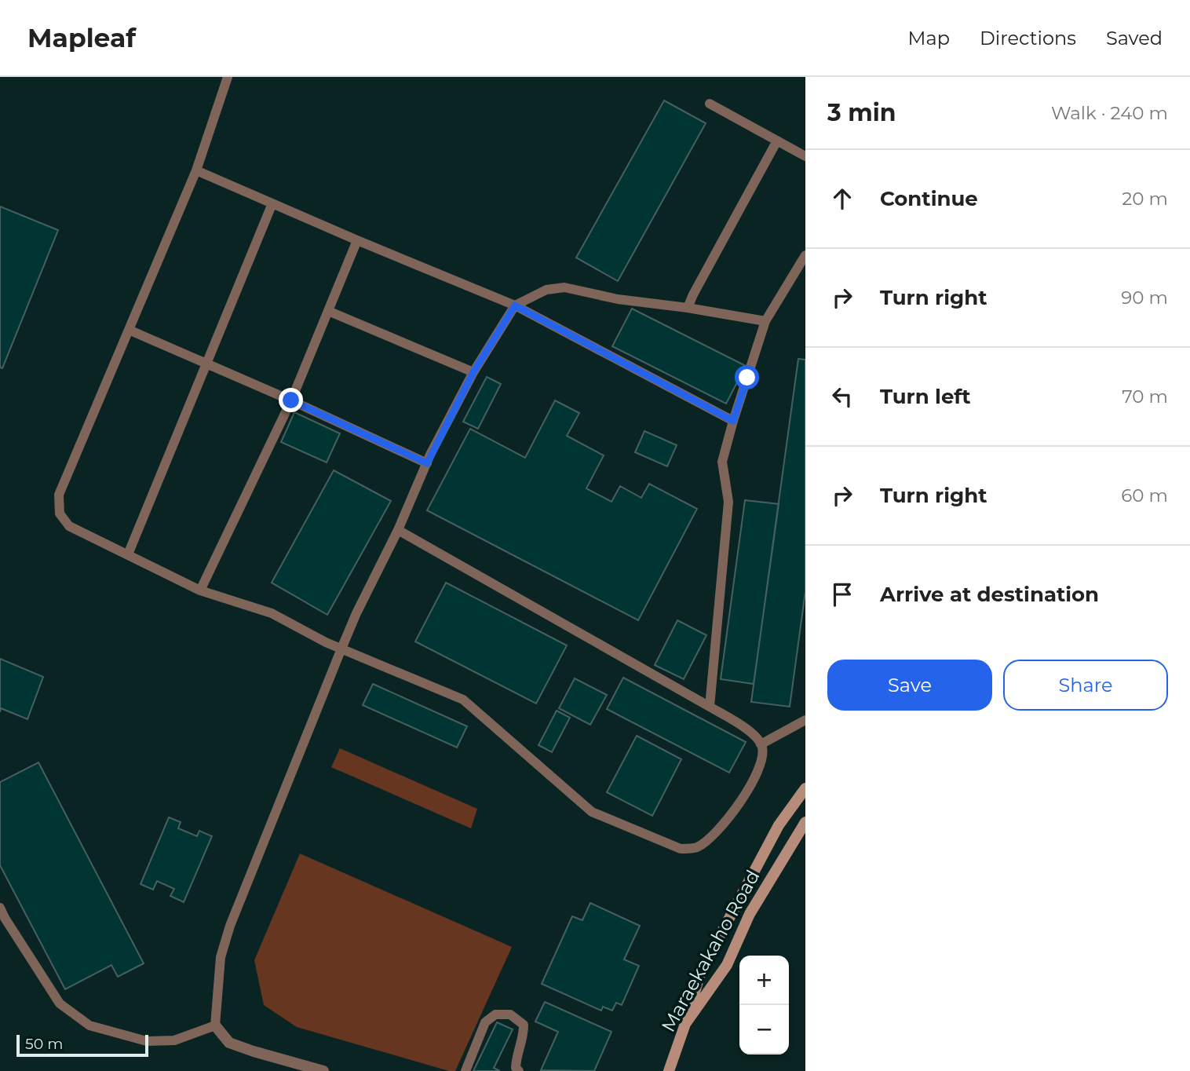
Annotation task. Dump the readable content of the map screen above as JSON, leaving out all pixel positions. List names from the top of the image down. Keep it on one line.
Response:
{"streets":{"main road":["Maraekakaho Road"]},"scale_bar":"50 m","page":{"header":"Mapleaf","nav":["Map","Directions","Saved"],"heading":["3 min","Walk · 240 m"],"list":[["Continue","20 m"],["Turn right","90 m"],["Turn left","70 m"],["Turn right","60 m"],"Arrive at destination"],"buttons":["Save","Share"],"map_buttons":["+","−"],"scale":"50 m"}}
